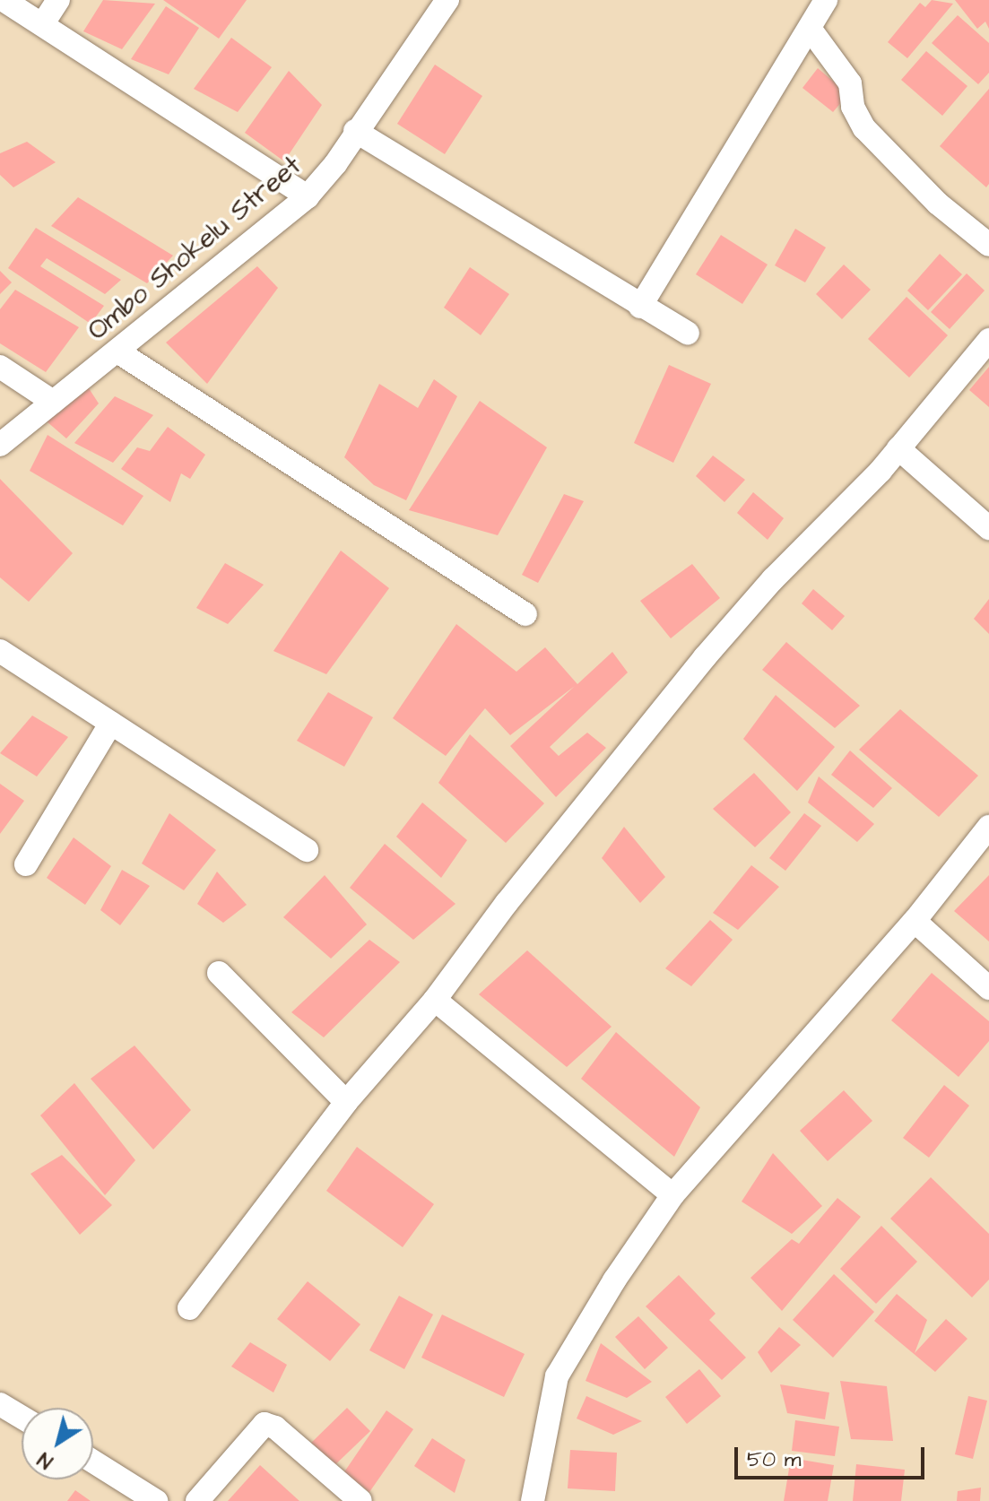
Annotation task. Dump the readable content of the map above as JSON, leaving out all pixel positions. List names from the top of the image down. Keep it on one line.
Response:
{"streets":{"street":["Ombo Shokelu Street"]},"scale_bar":"50 m","north":"bottom left"}
